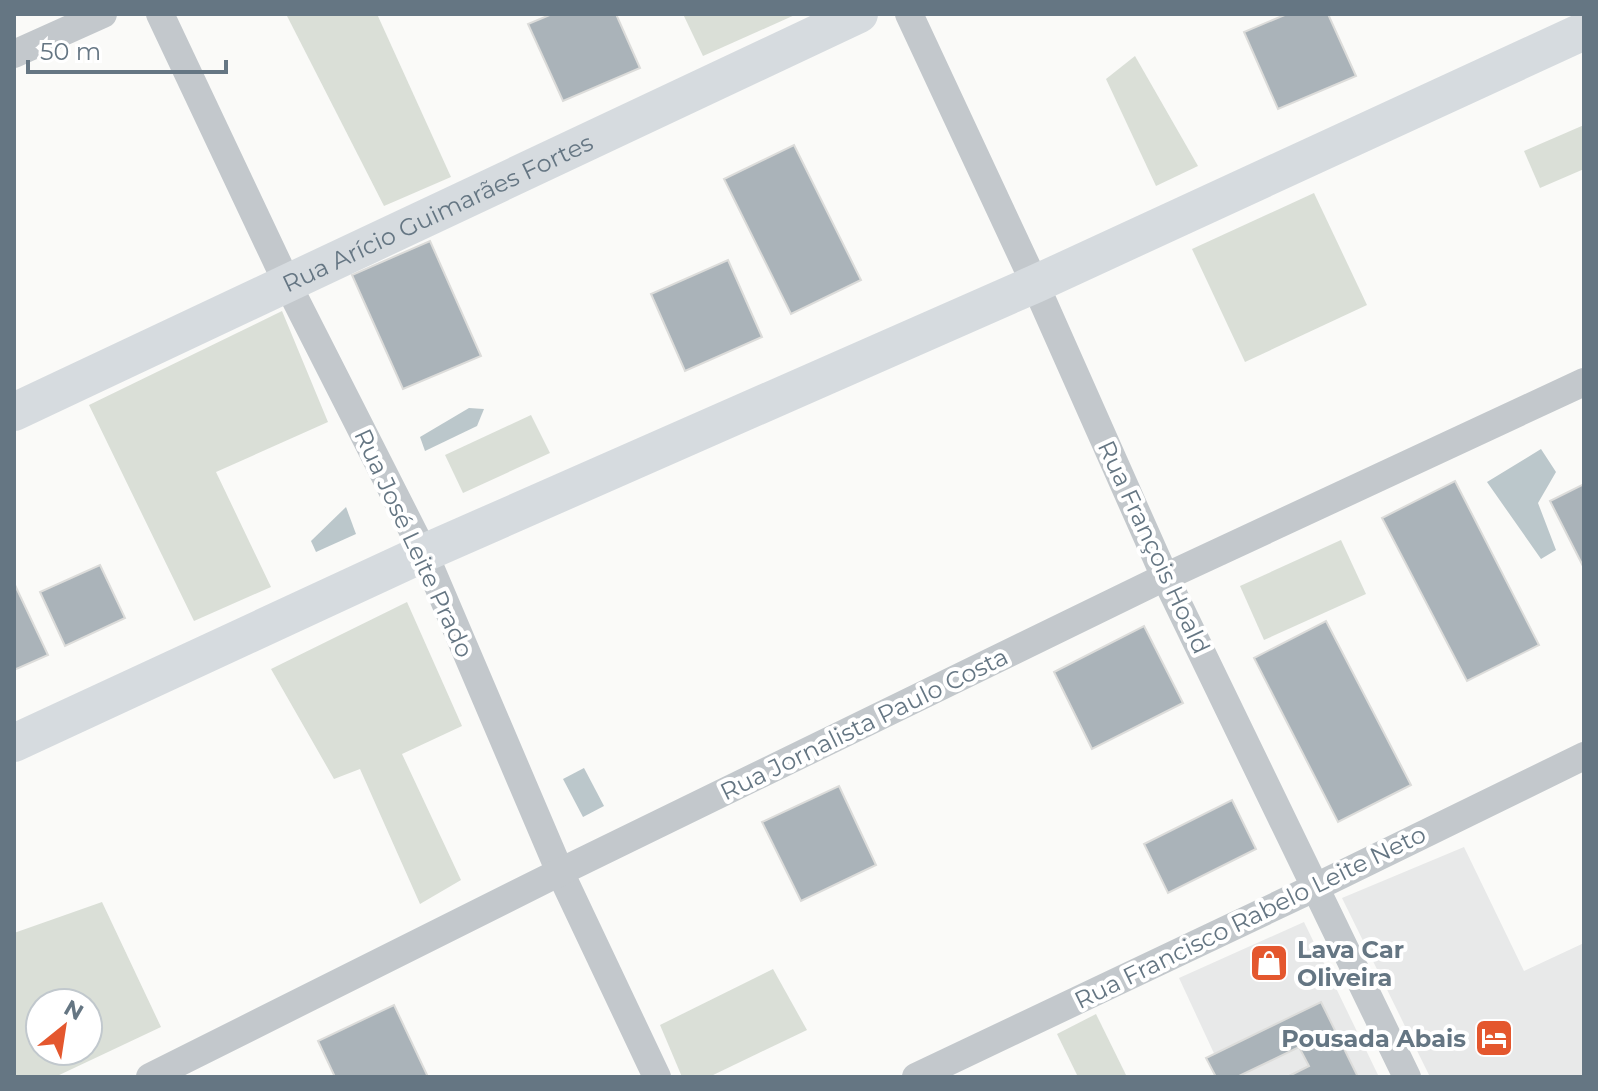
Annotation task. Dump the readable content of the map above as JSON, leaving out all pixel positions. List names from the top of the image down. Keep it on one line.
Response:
{"streets":{"street":["Rua Arício Guimarães Fortes","Rua José Leite Prado","Rua François Hoald","Rua Jornalista Paulo Costa","Rua Francisco Rabelo Leite Neto"]},"crossings":[["Rua Arício Guimarães Fortes","Rua José Leite Prado"],["Rua José Leite Prado","Rua Jornalista Paulo Costa"],["Rua François Hoald","Rua Jornalista Paulo Costa"],["Rua François Hoald","Rua Francisco Rabelo Leite Neto"]],"places":{"shop":["Lava Car Oliveira"],"hotel":["Pousada Abais"]},"scale_bar":"50 m","north":"top right"}
